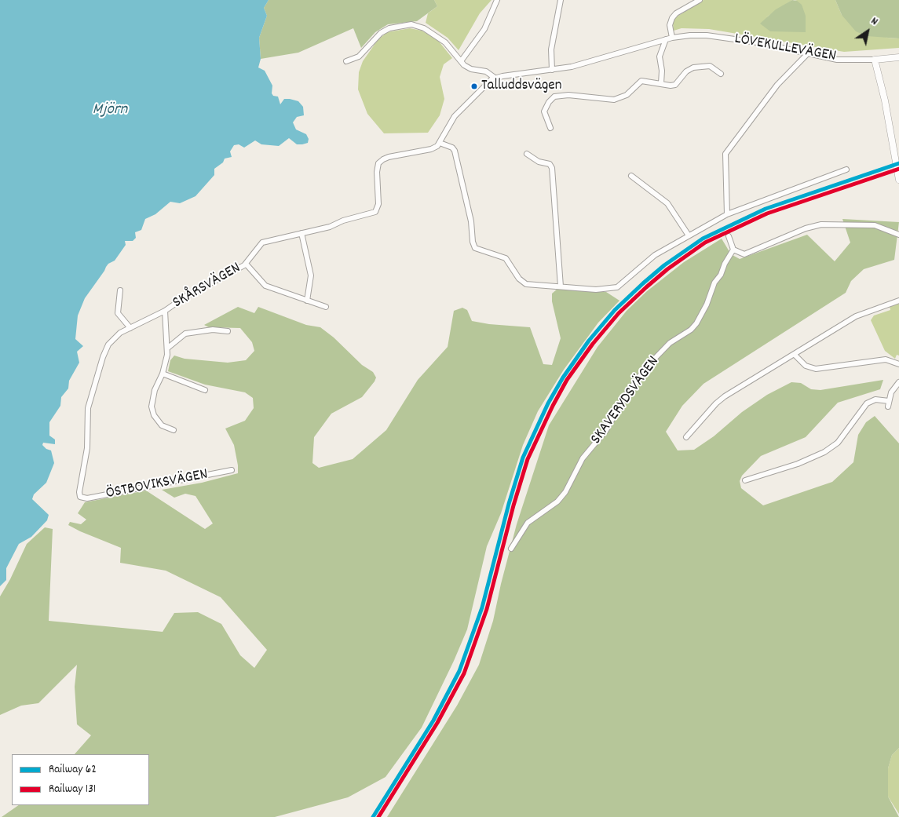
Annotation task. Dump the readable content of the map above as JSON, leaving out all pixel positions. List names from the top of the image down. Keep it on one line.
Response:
{"streets":{"street":["LÖVEKULLEVÄGEN","SKÅRSVÄGEN","SKAVERYDSVÄGEN","ÖSTBOVIKSVÄGEN"]},"crossings":[["SKÅRSVÄGEN","ÖSTBOVIKSVÄGEN"]],"water":["Mjörn"],"places":["Talluddsvägen"],"lines":["rail line 62","rail line 131"],"legend":["Railway 62","Railway 131"],"north":"top right"}
